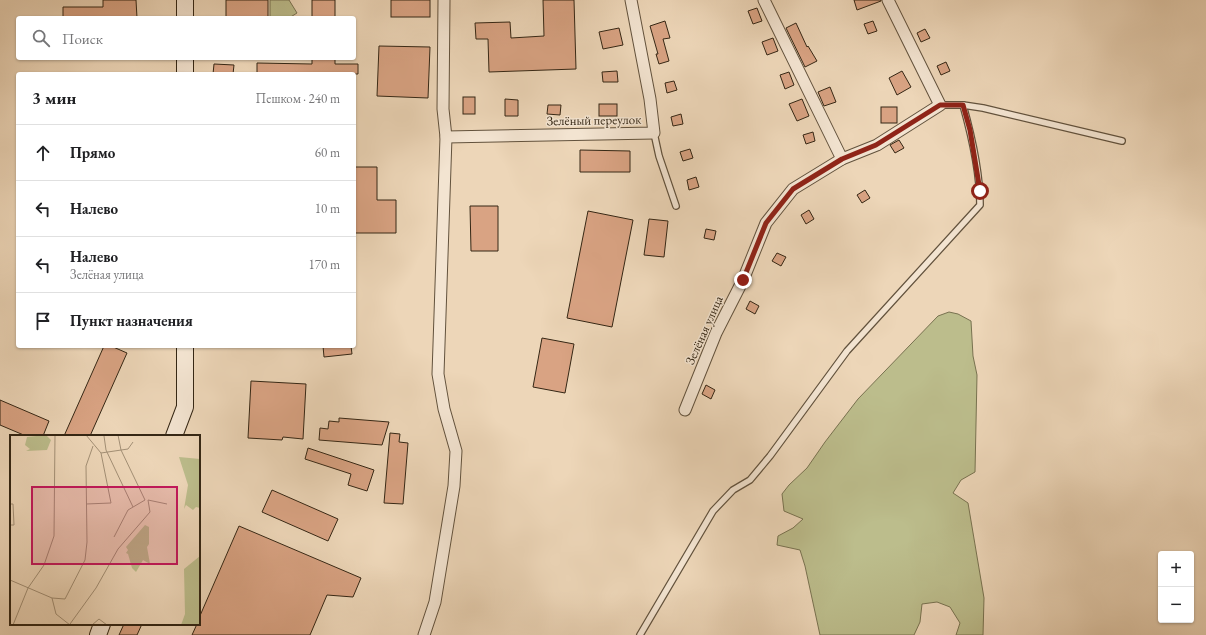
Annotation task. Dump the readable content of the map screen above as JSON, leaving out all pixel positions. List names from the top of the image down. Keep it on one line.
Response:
{"streets":{"street":["Зелёный переулок","Зелёная улица"]},"page":{"search":"Поиск","heading":["3 мин","Пешком · 240 m"],"list":[["Прямо","60 m"],["Налево","10 m"],["Налево","Зелёная улица","170 m"],"Пункт назначения"],"map_buttons":["+","−"]}}
